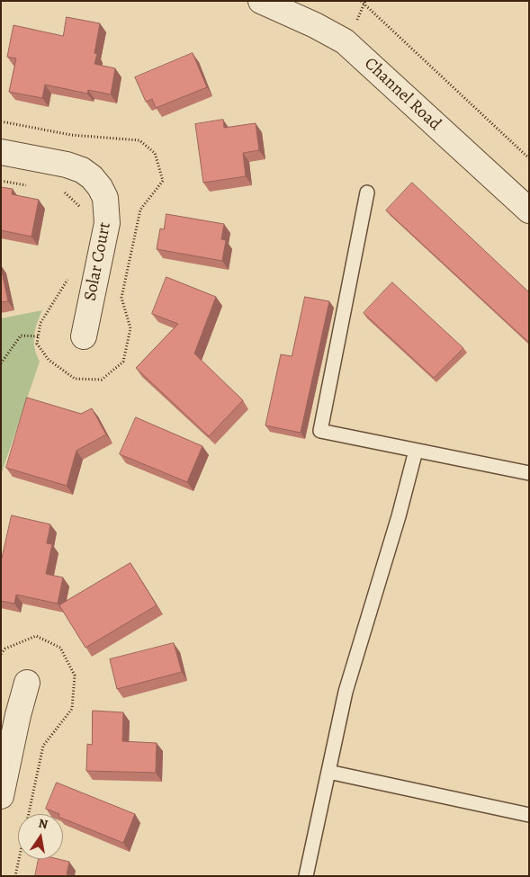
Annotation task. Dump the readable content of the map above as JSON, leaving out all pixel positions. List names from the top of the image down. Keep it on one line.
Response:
{"streets":{"street":["Channel Road","Solar Court"]},"north":"top"}
